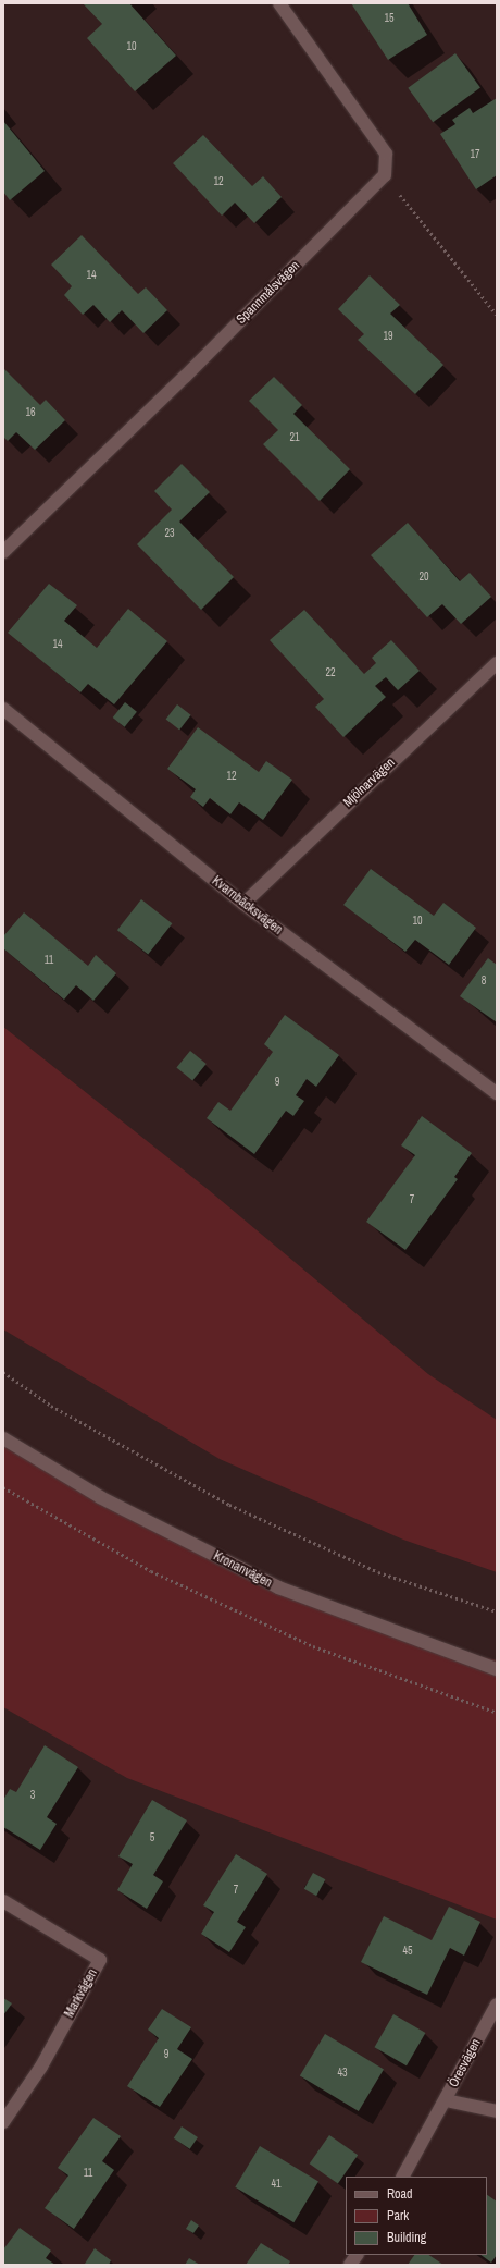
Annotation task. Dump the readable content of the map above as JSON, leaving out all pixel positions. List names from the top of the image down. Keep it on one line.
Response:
{"streets":{"street":["Spannmålsvägen","Mjölnarvägen","Kvarnbäcksvägen","Kronanvägen","Markvägen","Öresvägen"]},"crossings":[["Mjölnarvägen","Kvarnbäcksvägen"]],"house_numbers":["15","10","17","12","14","19","16","21","23","20","14","22","12","10","11","8","9","7","3","5","7","45","9","43","11","41"],"legend":["Road","Park","Building"]}
